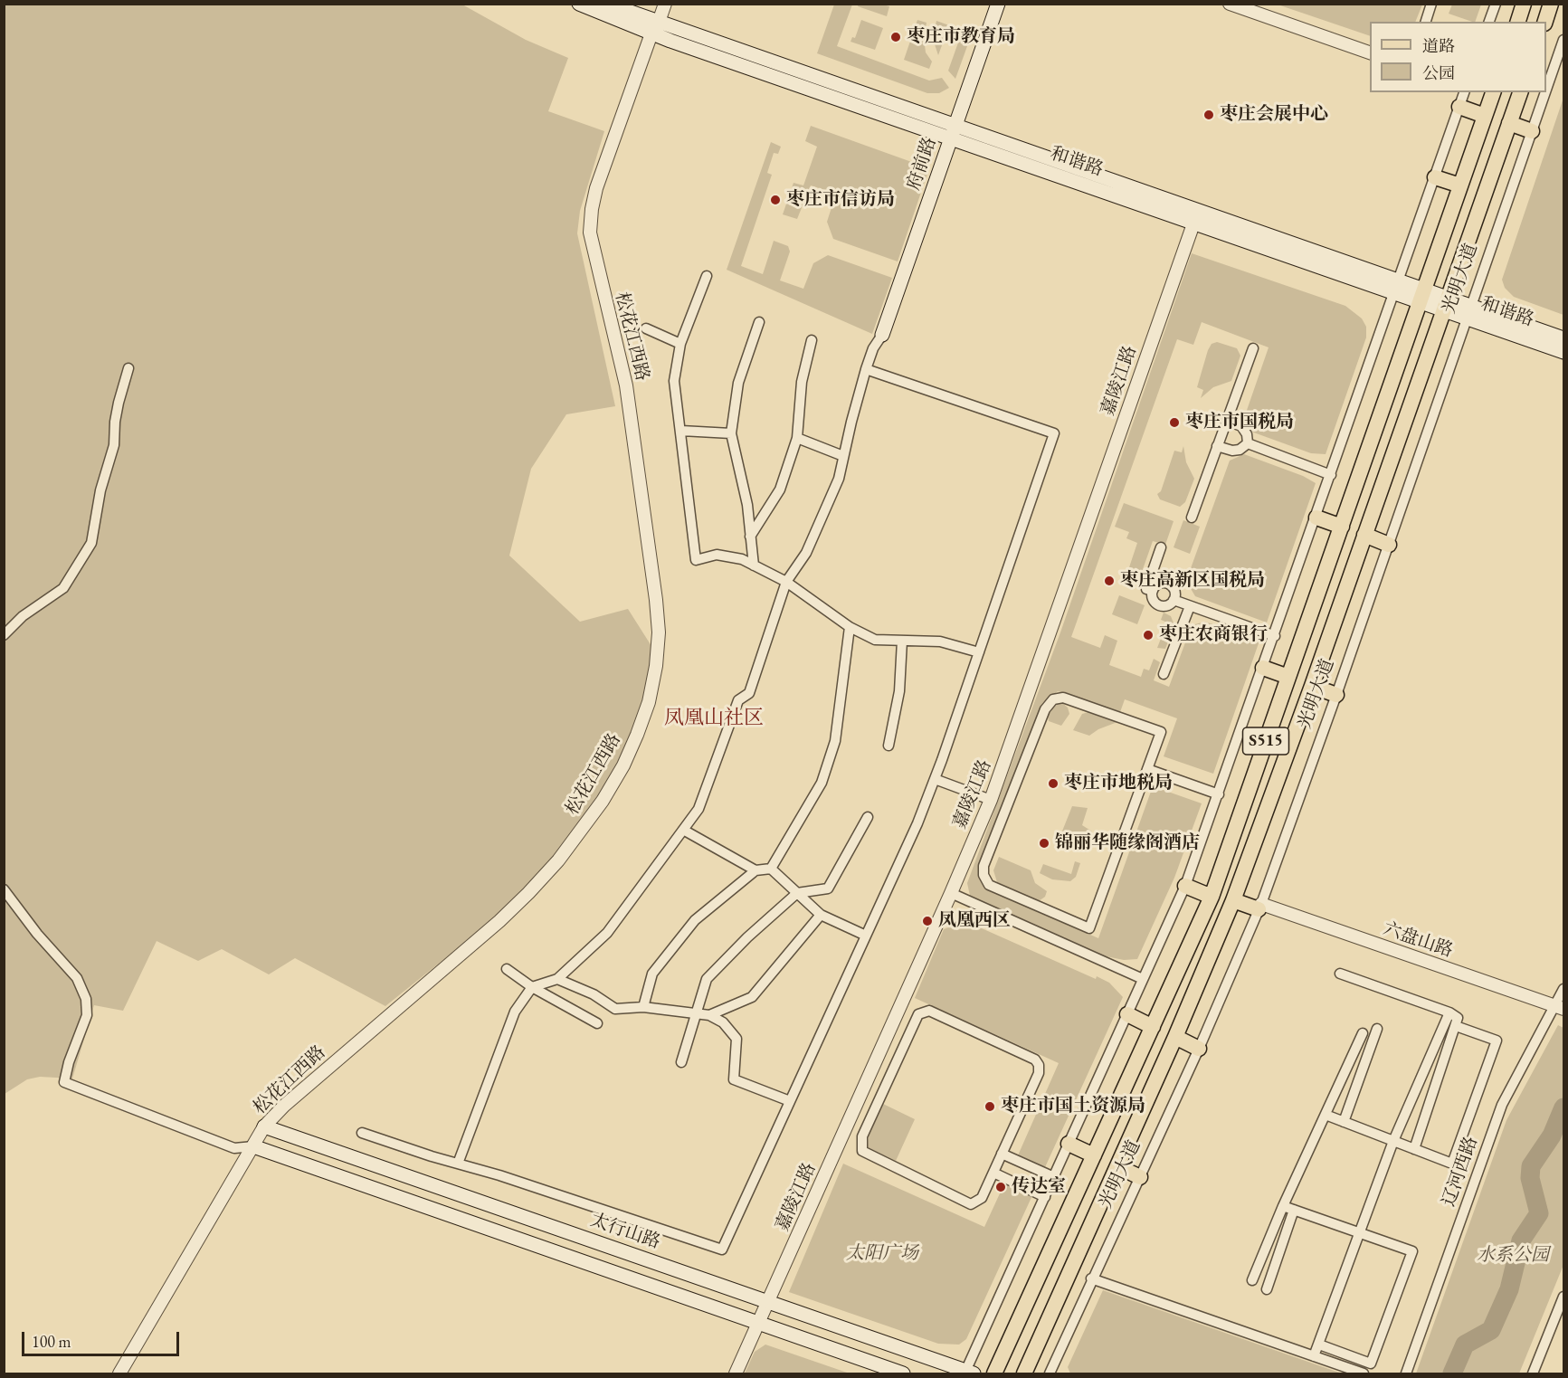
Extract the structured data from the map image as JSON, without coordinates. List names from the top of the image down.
{
  "streets": {
    "main road": [
      "和谐路",
      "府前路",
      "光明大道",
      "S515",
      "太行山路"
    ],
    "street": [
      "松花江西路",
      "嘉陵江路",
      "六盘山路",
      "辽河西路"
    ]
  },
  "crossings": [
    ["和谐路", "府前路"],
    ["和谐路", "光明大道"],
    ["和谐路", "松花江西路"],
    ["和谐路", "嘉陵江路"],
    ["和谐路", "S515"],
    ["光明大道", "六盘山路"],
    ["松花江西路", "太行山路"],
    ["嘉陵江路", "太行山路"],
    ["S515", "太行山路"],
    ["六盘山路", "辽河西路"]
  ],
  "districts": ["凤凰山社区"],
  "parks": ["太阳广场", "水系公园"],
  "places": [
    "枣庄市教育局",
    "枣庄会展中心",
    "枣庄市信访局",
    "枣庄市国税局",
    "枣庄高新区国税局",
    "枣庄农商银行",
    "枣庄市地税局",
    "锦丽华随缘阁酒店",
    "凤凰西区",
    "枣庄市国土资源局",
    "传达室"
  ],
  "legend": ["道路", "公园"],
  "scale_bar": "100 m"
}
